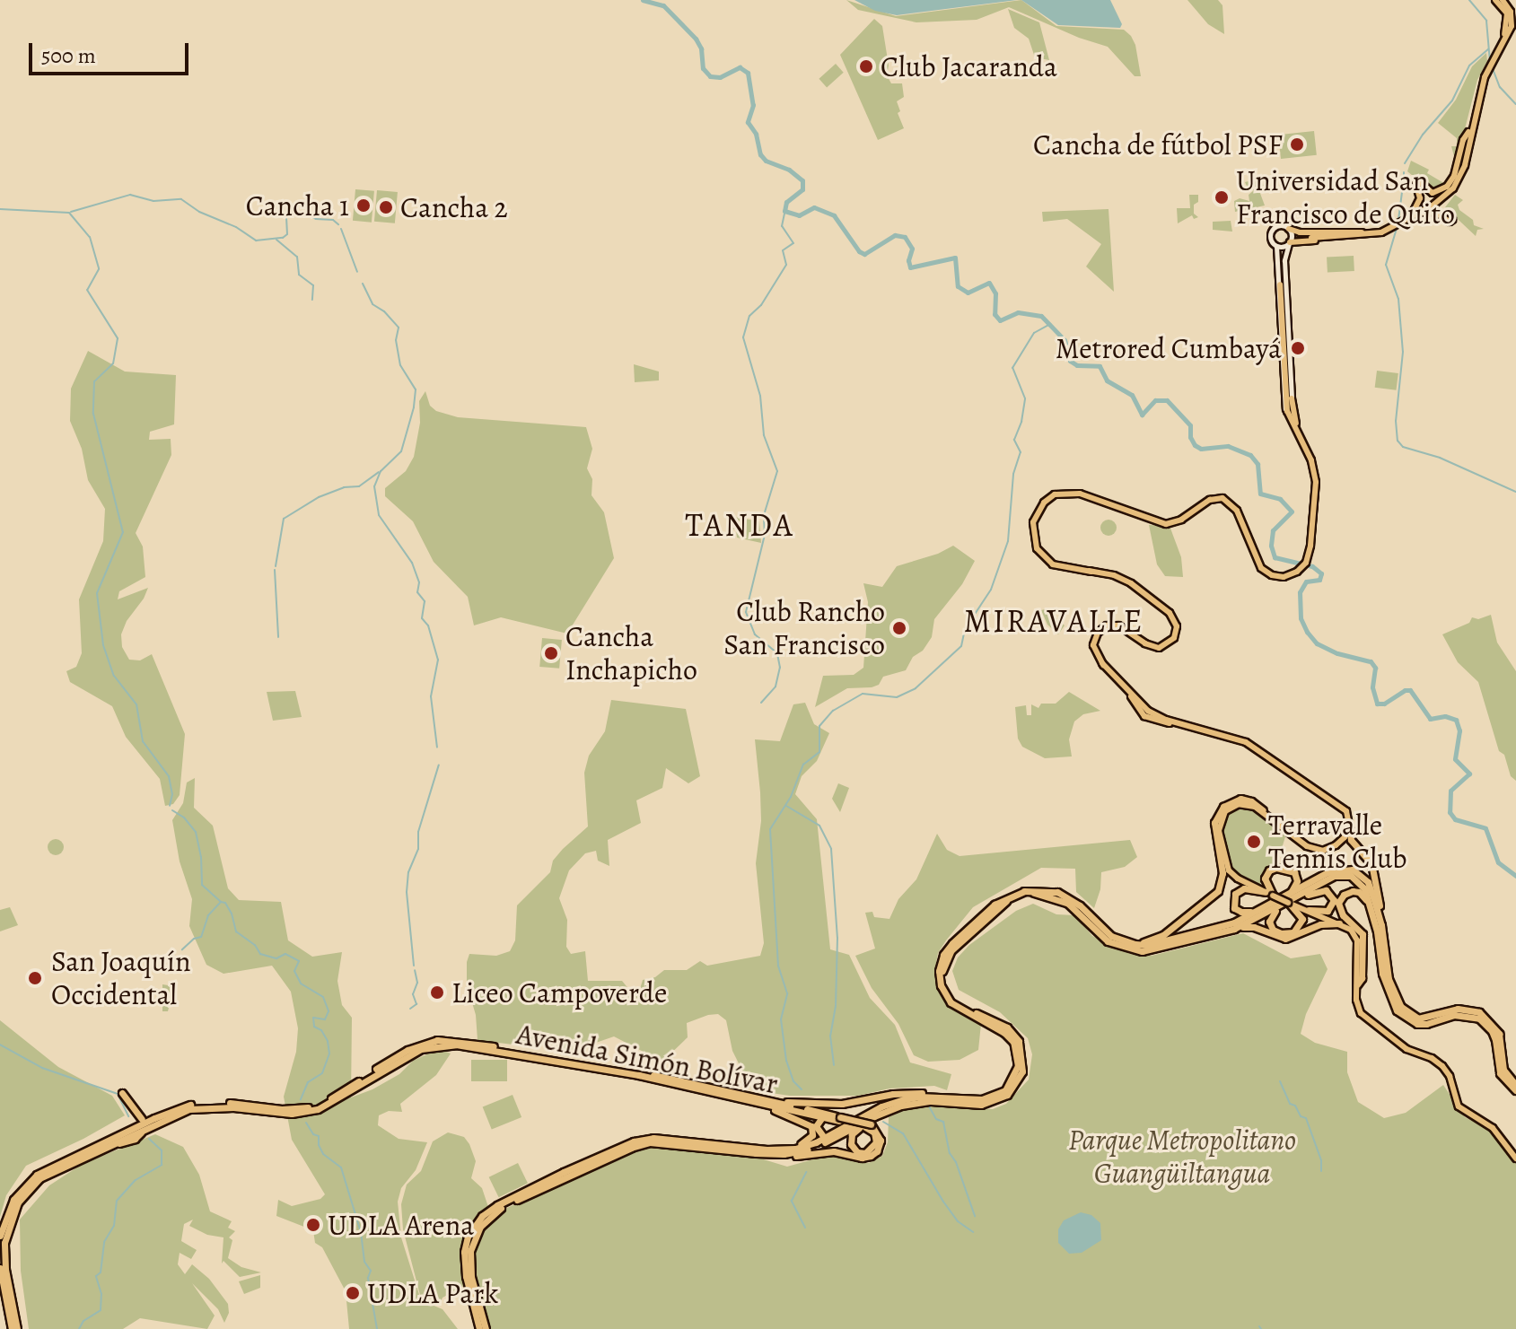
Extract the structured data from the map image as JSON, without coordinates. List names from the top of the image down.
{
  "streets": {
    "highway": ["Avenida Simón Bolívar"]
  },
  "districts": ["TANDA", "MIRAVALLE"],
  "parks": ["Parque Metropolitano Guangüiltangua"],
  "places": [
    "Club Jacaranda",
    "Cancha de fútbol PSF",
    "Universidad San Francisco de Quito",
    "Cancha 1",
    "Cancha 2",
    "Metrored Cumbayá",
    "Club Rancho San Francisco",
    "Cancha Inchapicho",
    "Terravalle Tennis Club",
    "San Joaquín Occidental",
    "Liceo Campoverde",
    "UDLA Arena",
    "UDLA Park"
  ],
  "scale_bar": "500 m"
}
